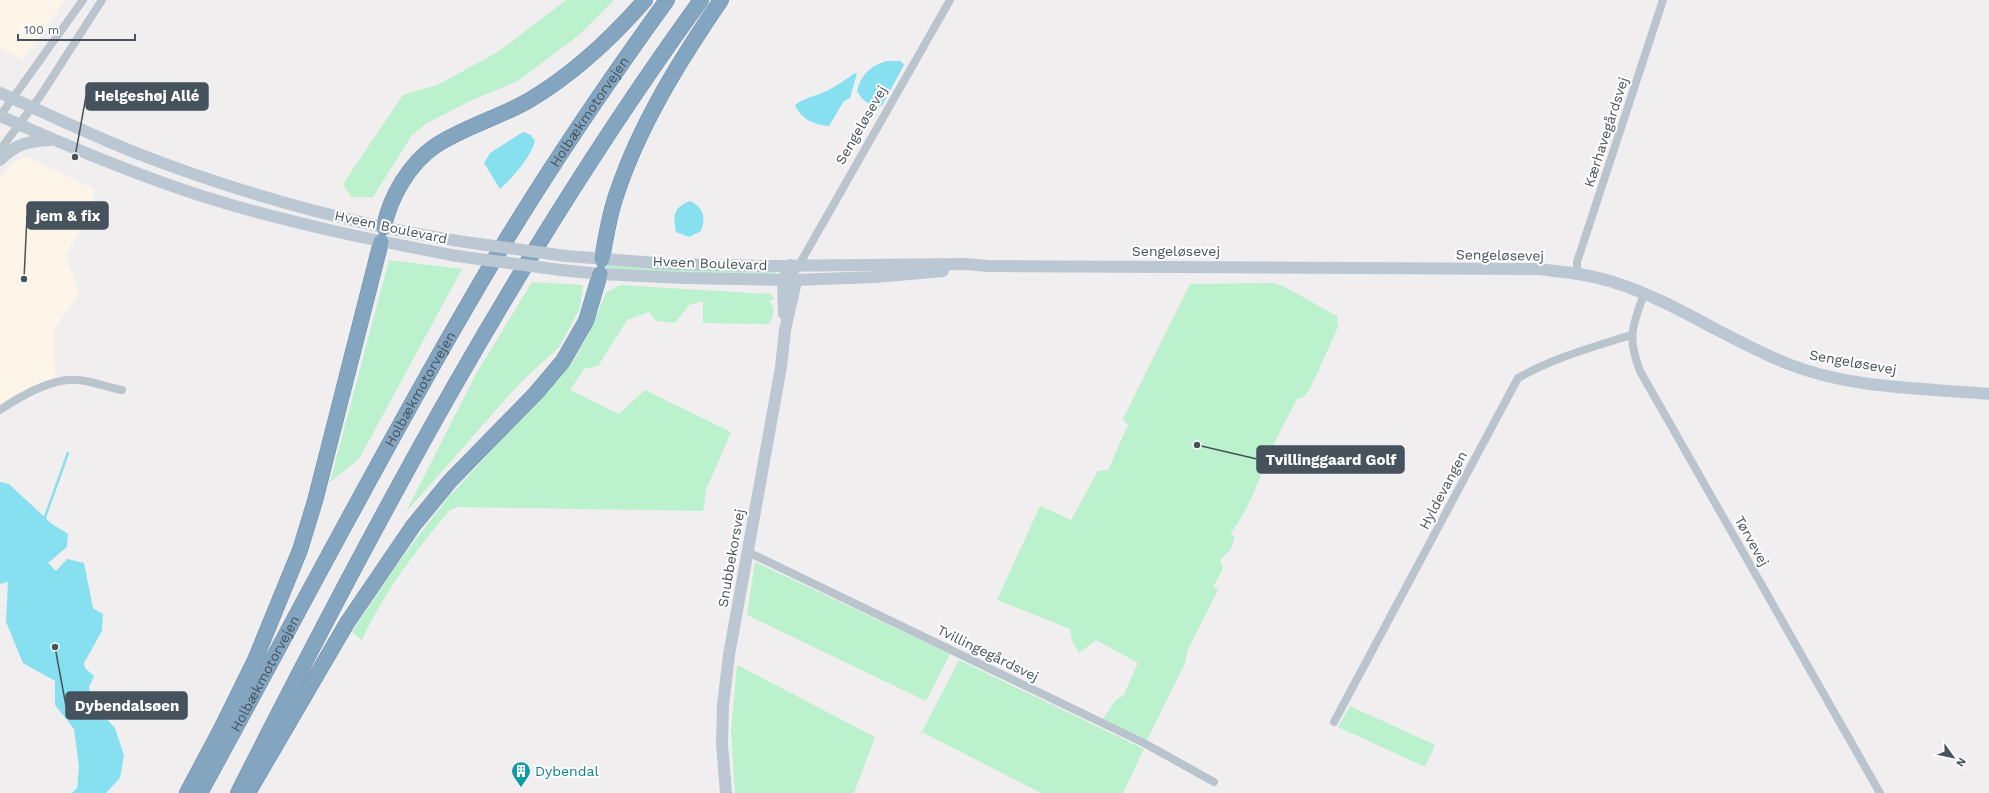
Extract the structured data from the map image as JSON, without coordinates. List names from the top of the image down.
{
  "streets": {
    "highway": ["Holbækmotorvejen"],
    "street": [
      "Sengeløsevej",
      "Kærhavegårdsvej",
      "Hveen Boulevard",
      "Hyldevangen",
      "Tørvevej",
      "Snubbekorsvej",
      "Tvillingegårdsvej"
    ]
  },
  "crossings": [
    ["Sengeløsevej", "Kærhavegårdsvej"],
    ["Sengeløsevej", "Hveen Boulevard"],
    ["Sengeløsevej", "Tørvevej"],
    ["Sengeløsevej", "Snubbekorsvej"],
    ["Hveen Boulevard", "Snubbekorsvej"],
    ["Hyldevangen", "Tørvevej"],
    ["Snubbekorsvej", "Tvillingegårdsvej"]
  ],
  "places": {
    "other": [
      "Helgeshøj Allé",
      "jem & fix",
      "Tvillinggaard Golf",
      "Dybendalsøen"
    ],
    "building": ["Dybendal"]
  },
  "scale_bar": "100 m",
  "north": "bottom right"
}
